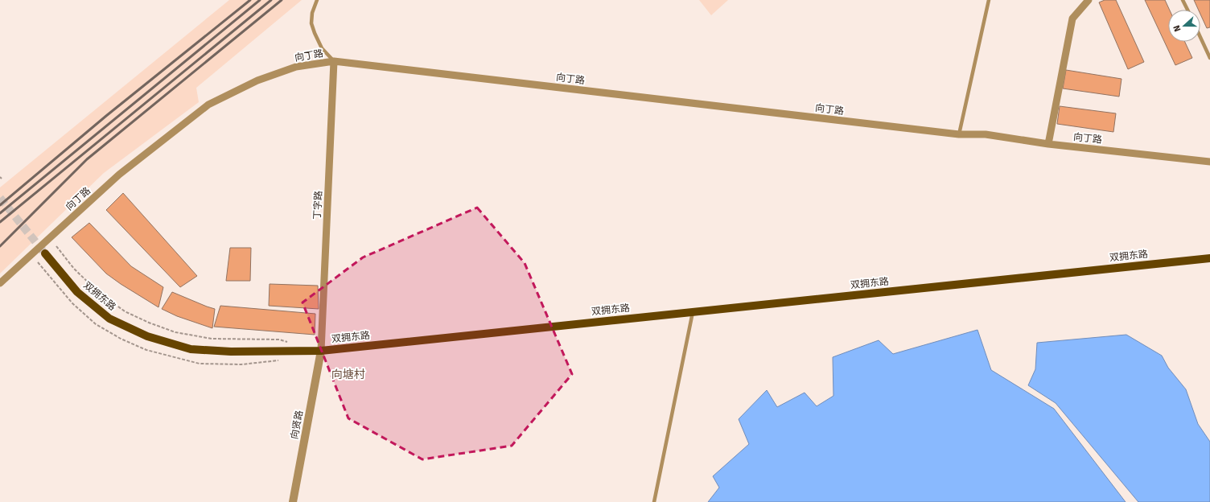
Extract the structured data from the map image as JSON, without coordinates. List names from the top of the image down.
{
  "streets": {
    "main road": ["双拥东路"],
    "street": ["向丁路", "丁字路", "向贤路"]
  },
  "crossings": [
    ["向丁路", "丁字路"],
    ["丁字路", "双拥东路"],
    ["丁字路", "向贤路"],
    ["双拥东路", "向贤路"]
  ],
  "districts": ["向塘村"],
  "north": "left"
}
